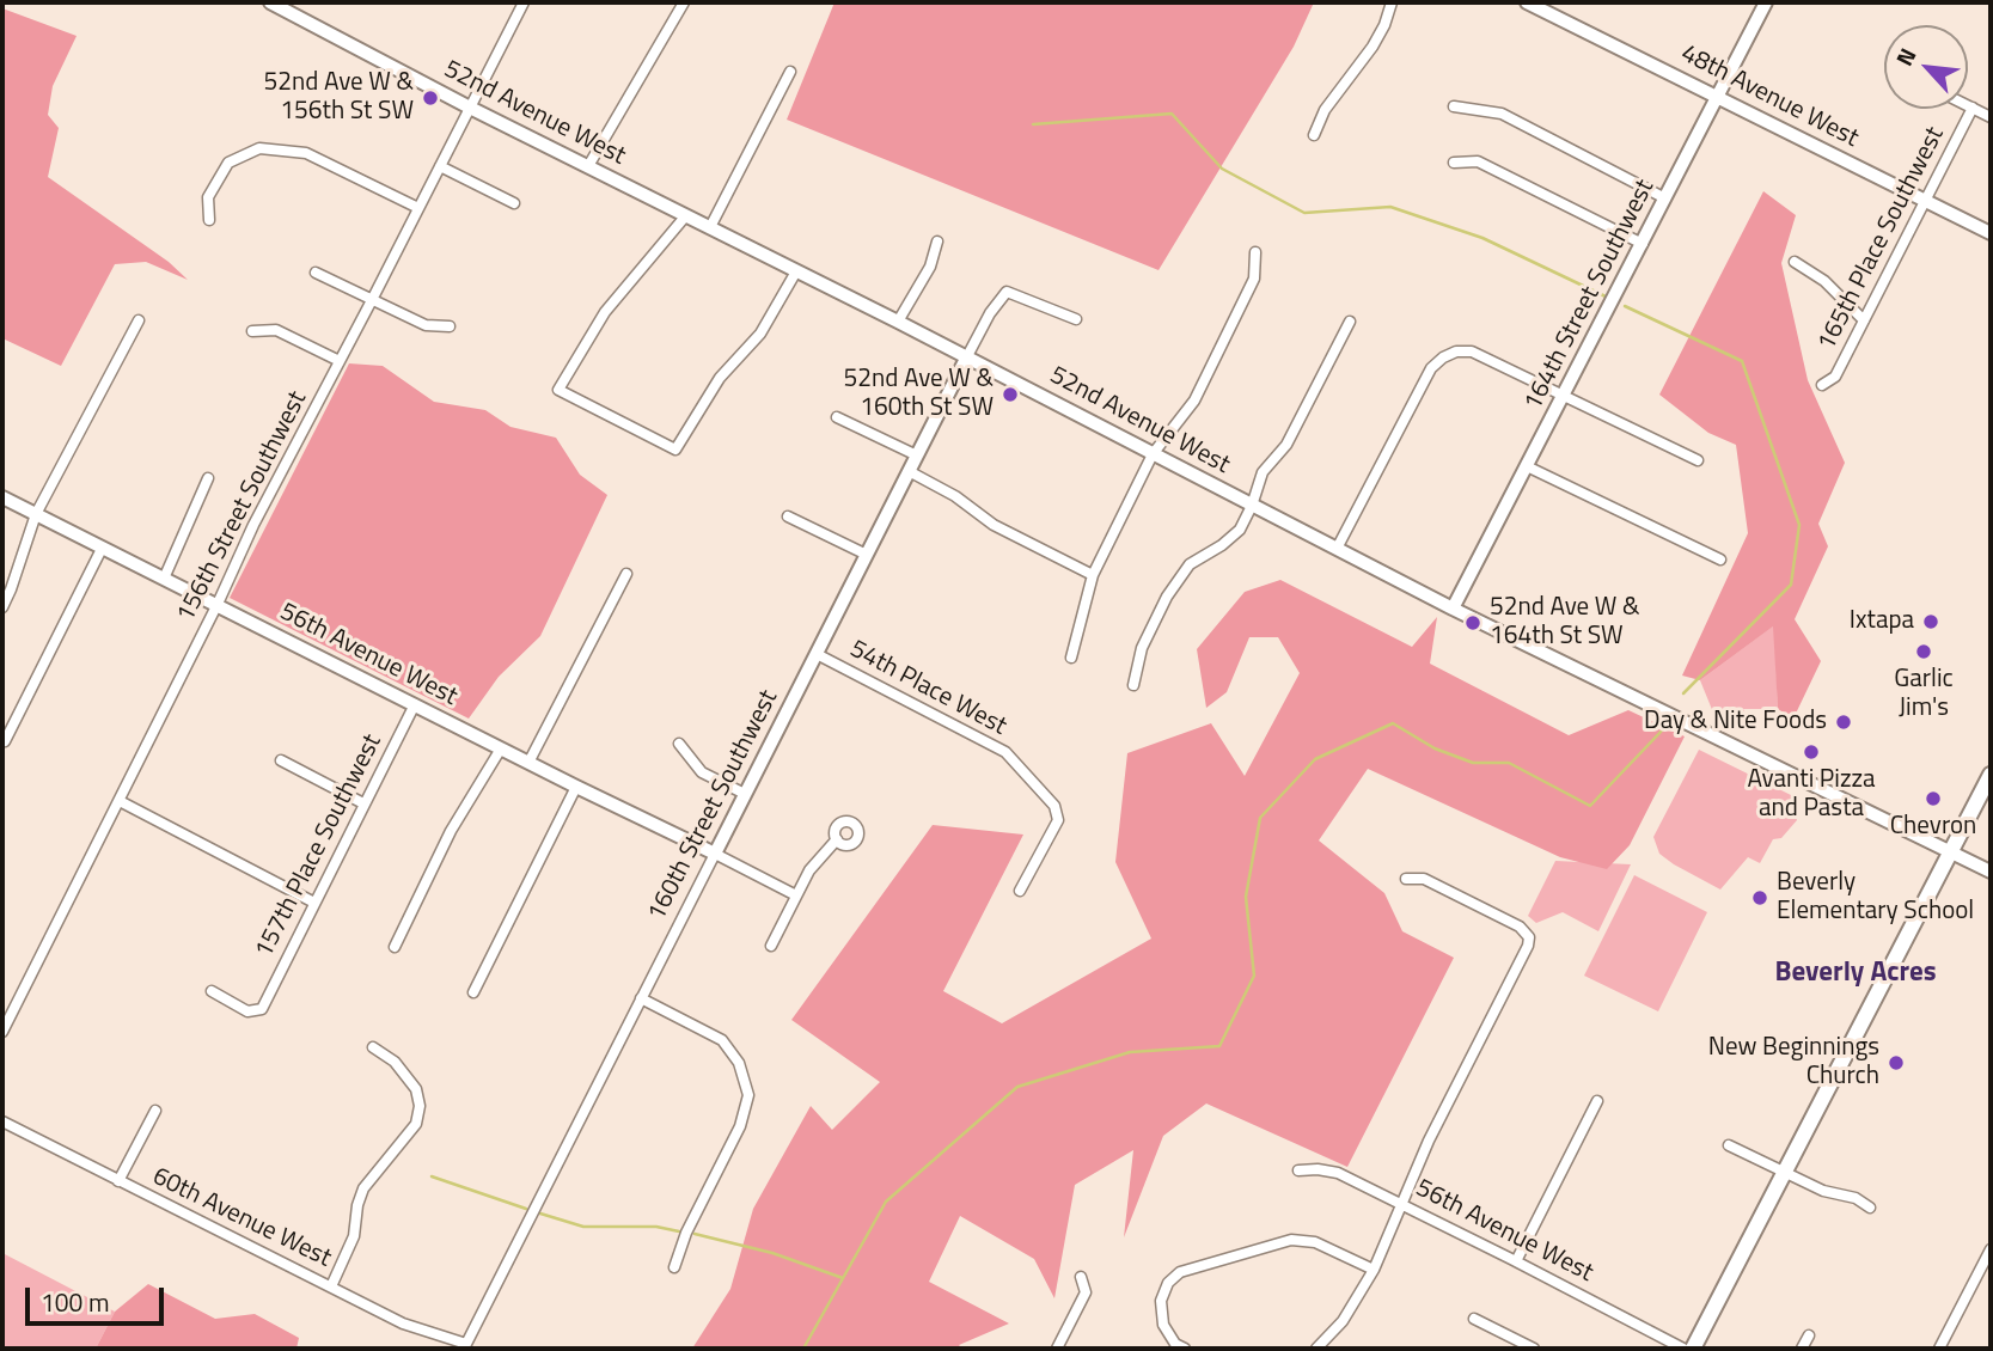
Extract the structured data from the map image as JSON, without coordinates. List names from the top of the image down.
{
  "streets": {
    "street": [
      "48th Avenue West",
      "52nd Avenue West",
      "165th Place Southwest",
      "164th Street Southwest",
      "156th Street Southwest",
      "56th Avenue West",
      "54th Place West",
      "160th Street Southwest",
      "157th Place Southwest",
      "60th Avenue West"
    ]
  },
  "crossings": [
    ["48th Avenue West", "165th Place Southwest"],
    ["48th Avenue West", "164th Street Southwest"],
    ["52nd Avenue West", "164th Street Southwest"],
    ["52nd Avenue West", "156th Street Southwest"],
    ["52nd Avenue West", "160th Street Southwest"],
    ["156th Street Southwest", "56th Avenue West"],
    ["56th Avenue West", "160th Street Southwest"],
    ["56th Avenue West", "157th Place Southwest"],
    ["54th Place West", "160th Street Southwest"],
    ["160th Street Southwest", "60th Avenue West"]
  ],
  "districts": ["Beverly Acres"],
  "places": [
    "52nd Ave W & 156th St SW",
    "52nd Ave W & 160th St SW",
    "Ixtapa",
    "52nd Ave W & 164th St SW",
    "Garlic Jim's",
    "Day & Nite Foods",
    "Avanti Pizza and Pasta",
    "Chevron",
    "Beverly Elementary School",
    "New Beginnings Church"
  ],
  "scale_bar": "100 m",
  "north": "top left"
}
